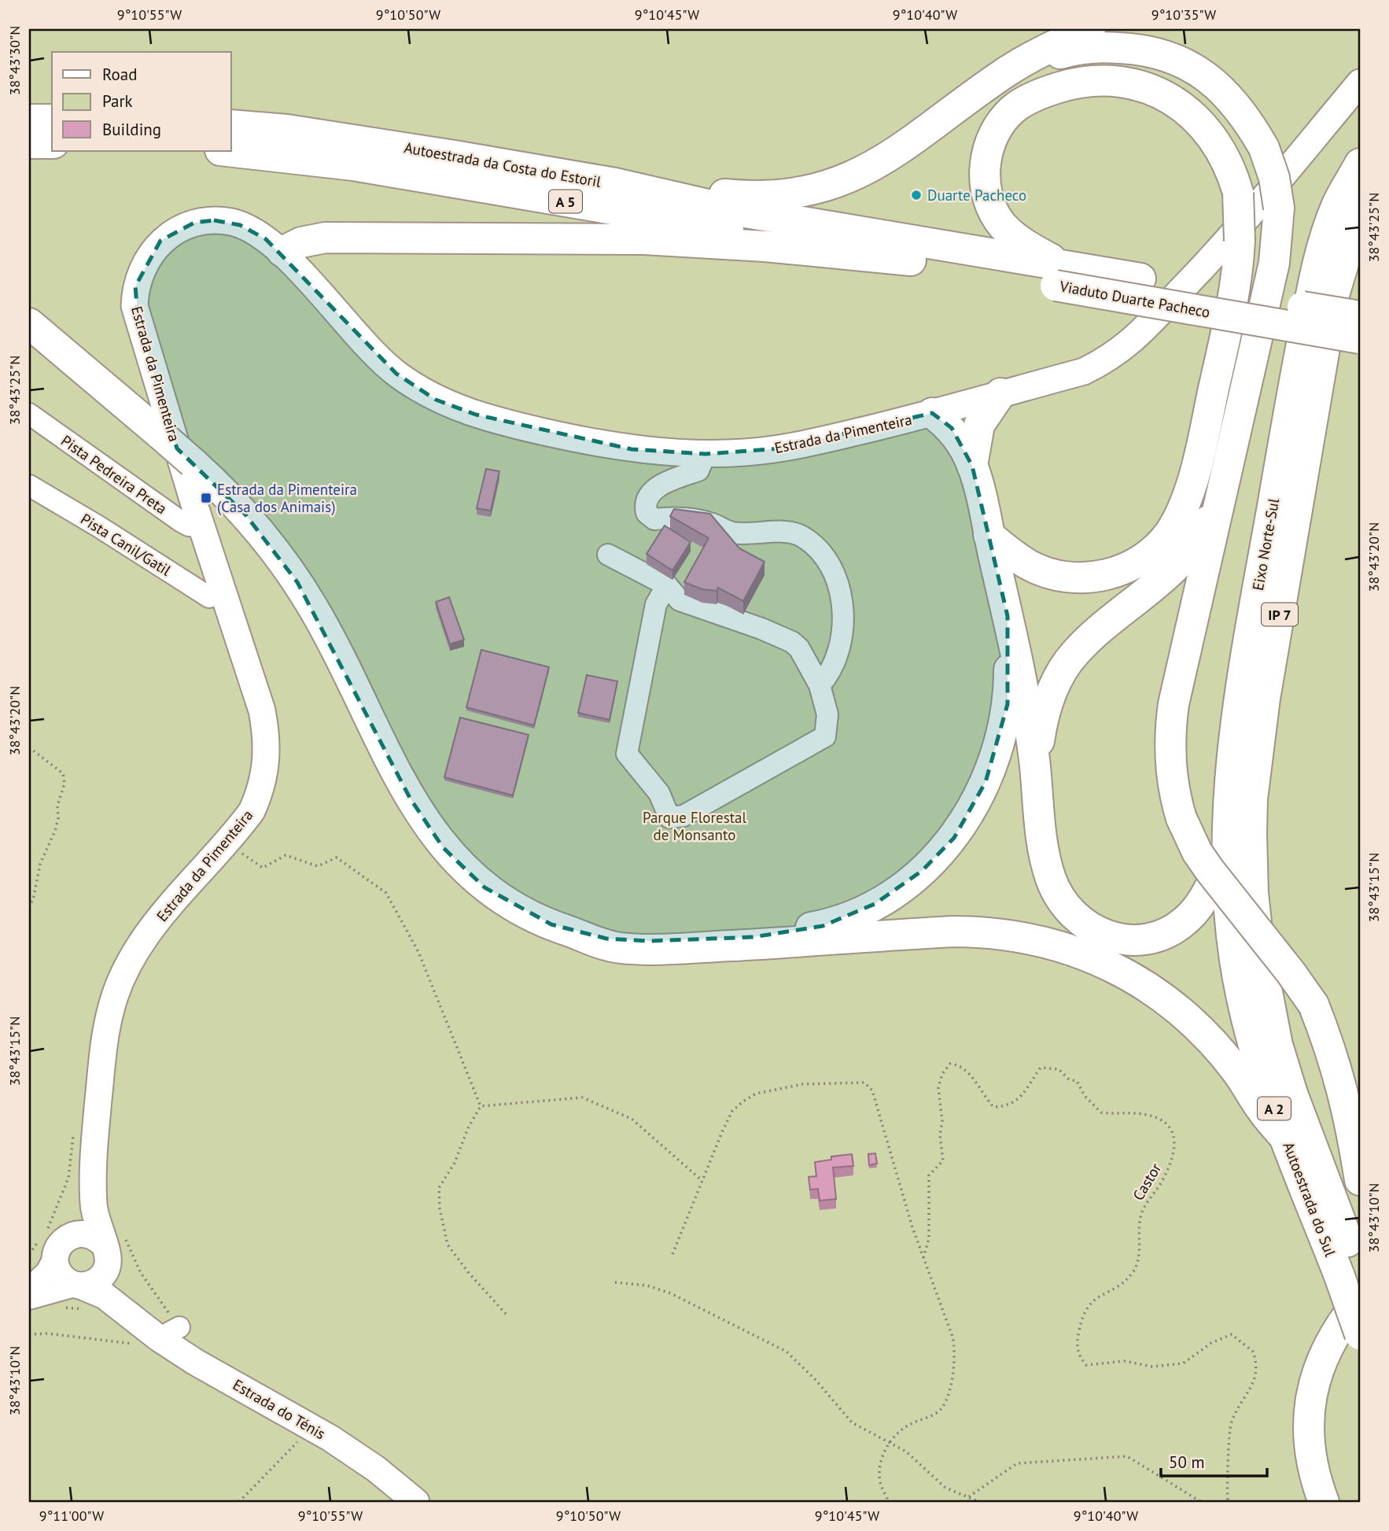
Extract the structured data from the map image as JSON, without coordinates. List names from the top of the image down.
{
  "streets": {
    "highway": [
      "Autoestrada da Costa do Estoril",
      "A 5",
      "Viaduto Duarte Pacheco",
      "Eixo Norte-Sul",
      "IP 7",
      "A 2",
      "Autoestrada do Sul"
    ],
    "main road": ["Estrada da Pimenteira", "Estrada do Ténis"],
    "street": ["Pista Pedreira Preta", "Pista Canil/Gatil"],
    "path": ["Castor"]
  },
  "crossings": [
    ["Autoestrada da Costa do Estoril", "Viaduto Duarte Pacheco"],
    ["Estrada da Pimenteira", "Pista Pedreira Preta"],
    ["Estrada da Pimenteira", "Pista Canil/Gatil"],
    ["Estrada da Pimenteira", "Estrada do Ténis"],
    ["Eixo Norte-Sul", "Autoestrada do Sul"]
  ],
  "parks": ["Parque Florestal de Monsanto"],
  "places": {
    "other": ["Duarte Pacheco"],
    "transit": ["Estrada da Pimenteira (Casa dos Animais)"]
  },
  "legend": ["Road", "Park", "Building"],
  "scale_bar": "50 m",
  "coordinates": [
    "9°10'55\"W",
    "9°10'50\"W",
    "9°10'45\"W",
    "9°10'40\"W",
    "9°10'35\"W",
    "38°43'30\"N",
    "38°43'25\"N",
    "38°43'20\"N",
    "38°43'15\"N",
    "38°43'10\"N",
    "9°11'00\"W"
  ]
}
